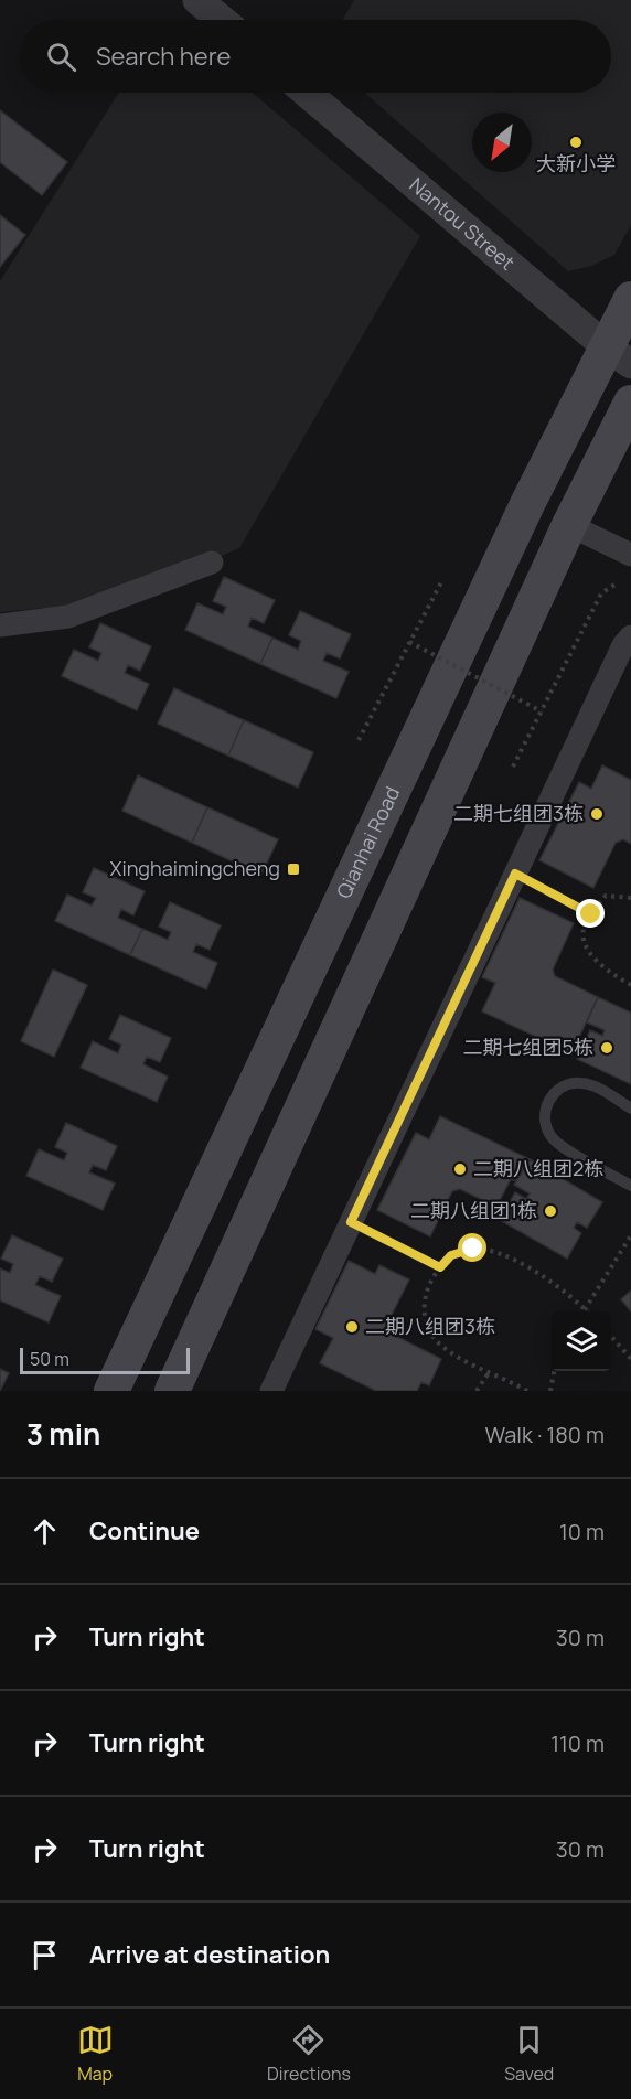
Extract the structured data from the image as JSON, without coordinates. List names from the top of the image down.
{
  "streets": {
    "main road": ["Qianhai Road"],
    "street": ["Nantou Street"]
  },
  "crossings": [
    ["Nantou Street", "Qianhai Road"]
  ],
  "places": {
    "other": [
      "大新小学",
      "二期七组团3栋",
      "二期七组团5栋",
      "二期八组团2栋",
      "二期八组团1栋",
      "二期八组团3栋"
    ],
    "transit": ["Xinghaimingcheng"]
  },
  "scale_bar": "50 m",
  "north": "bottom left",
  "page": {
    "search": "Search here",
    "scale": "50 m",
    "heading": ["3 min", "Walk · 180 m"],
    "list": [
      ["Continue", "10 m"],
      ["Turn right", "30 m"],
      ["Turn right", "110 m"],
      ["Turn right", "30 m"],
      "Arrive at destination"
    ],
    "nav": ["Map", "Directions", "Saved"]
  }
}
